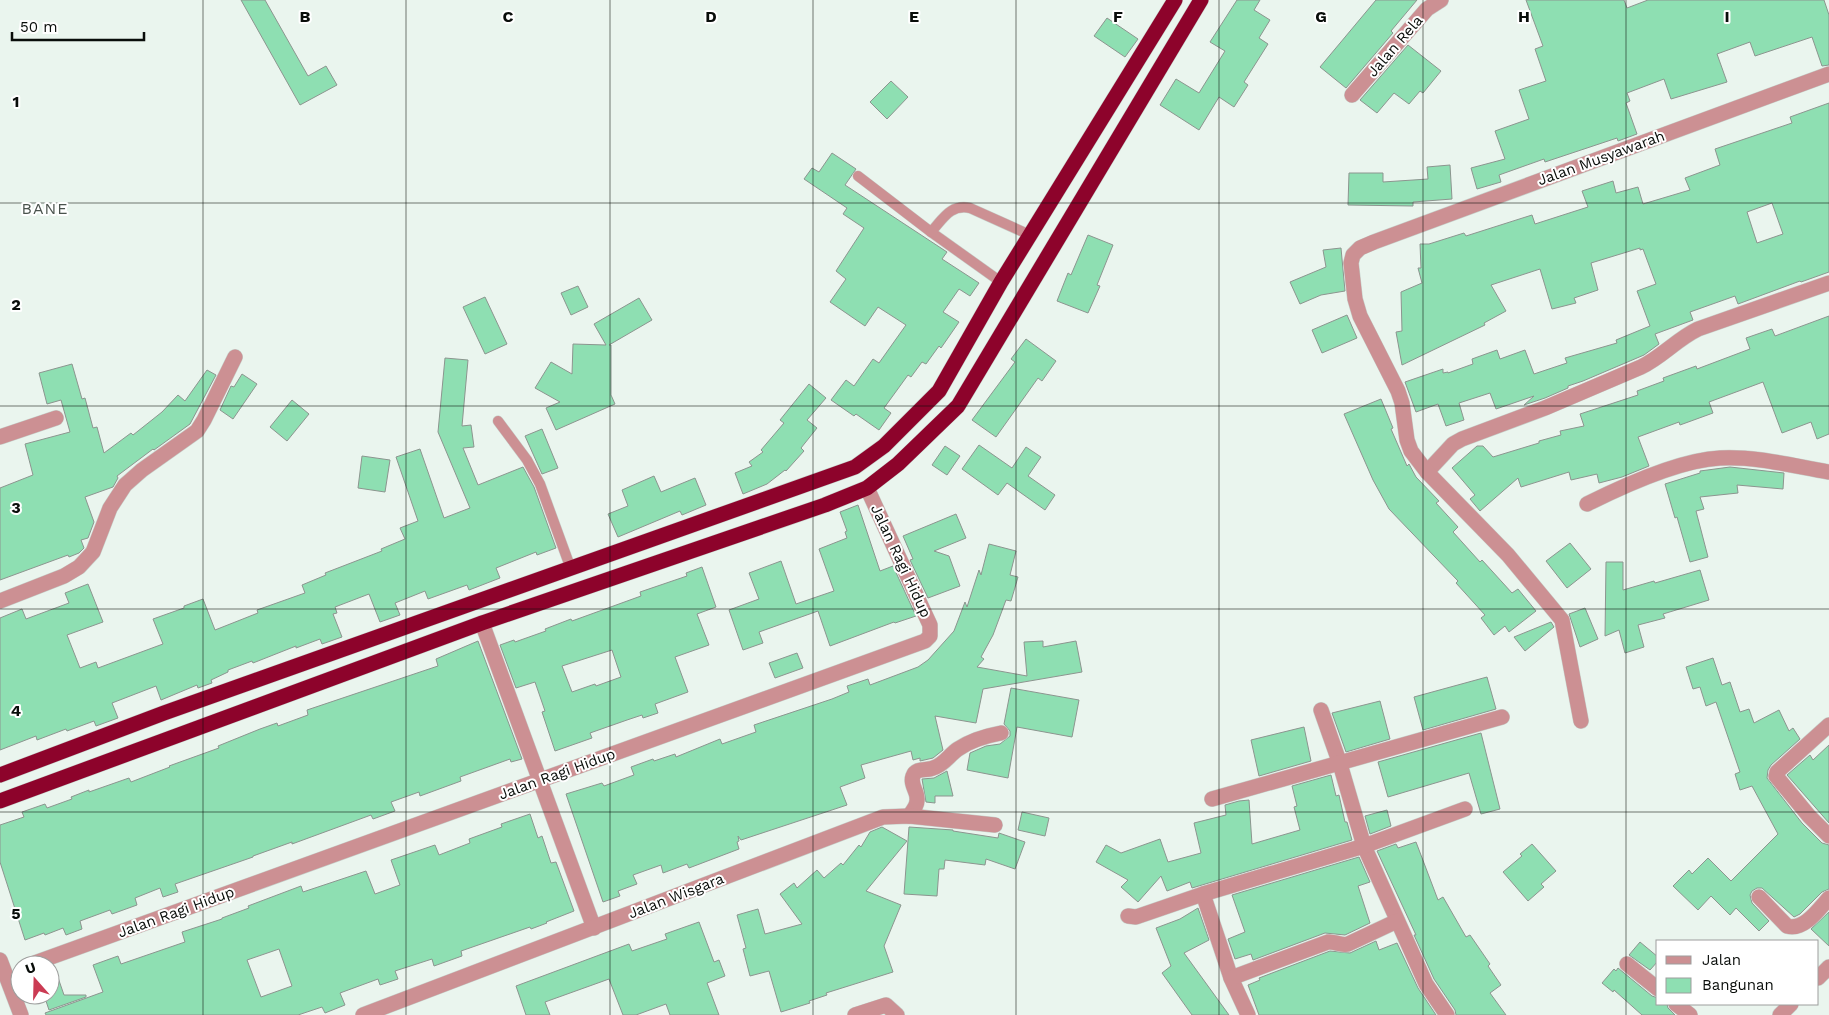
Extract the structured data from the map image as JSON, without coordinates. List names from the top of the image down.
{
  "streets": {
    "street": [
      "Jalan Rela",
      "Jalan Musyawarah",
      "Jalan Ragi Hidup",
      "Jalan Wisgara"
    ]
  },
  "districts": ["BANE"],
  "legend": ["Jalan", "Bangunan"],
  "scale_bar": "50 m",
  "north": "top",
  "grid": {
    "columns": [
      "B",
      "C",
      "D",
      "E",
      "F",
      "G",
      "H",
      "I"
    ],
    "rows": [
      "1",
      "2",
      "3",
      "4",
      "5"
    ]
  }
}
